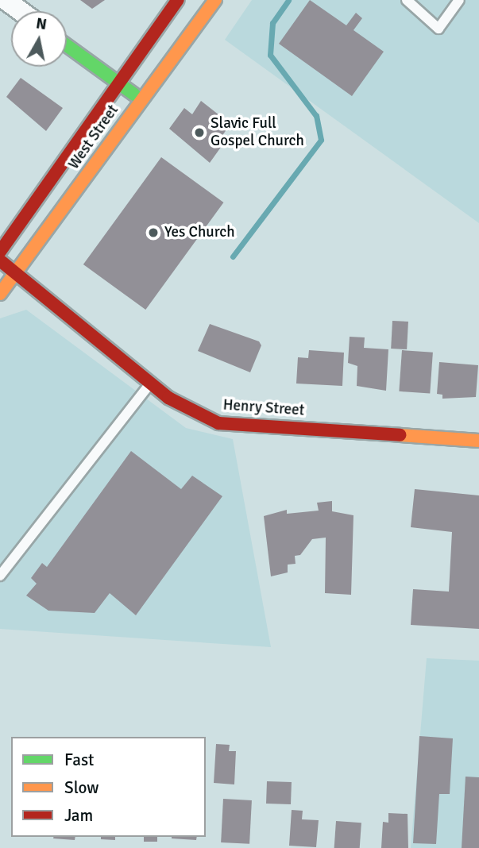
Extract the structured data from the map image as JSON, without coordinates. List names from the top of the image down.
{
  "streets": {
    "main road": ["West Street", "Henry Street"]
  },
  "crossings": [
    ["West Street", "Henry Street"]
  ],
  "places": ["Slavic Full Gospel Church", "Yes Church"],
  "legend": ["Fast", "Slow", "Jam"],
  "north": "top"
}
